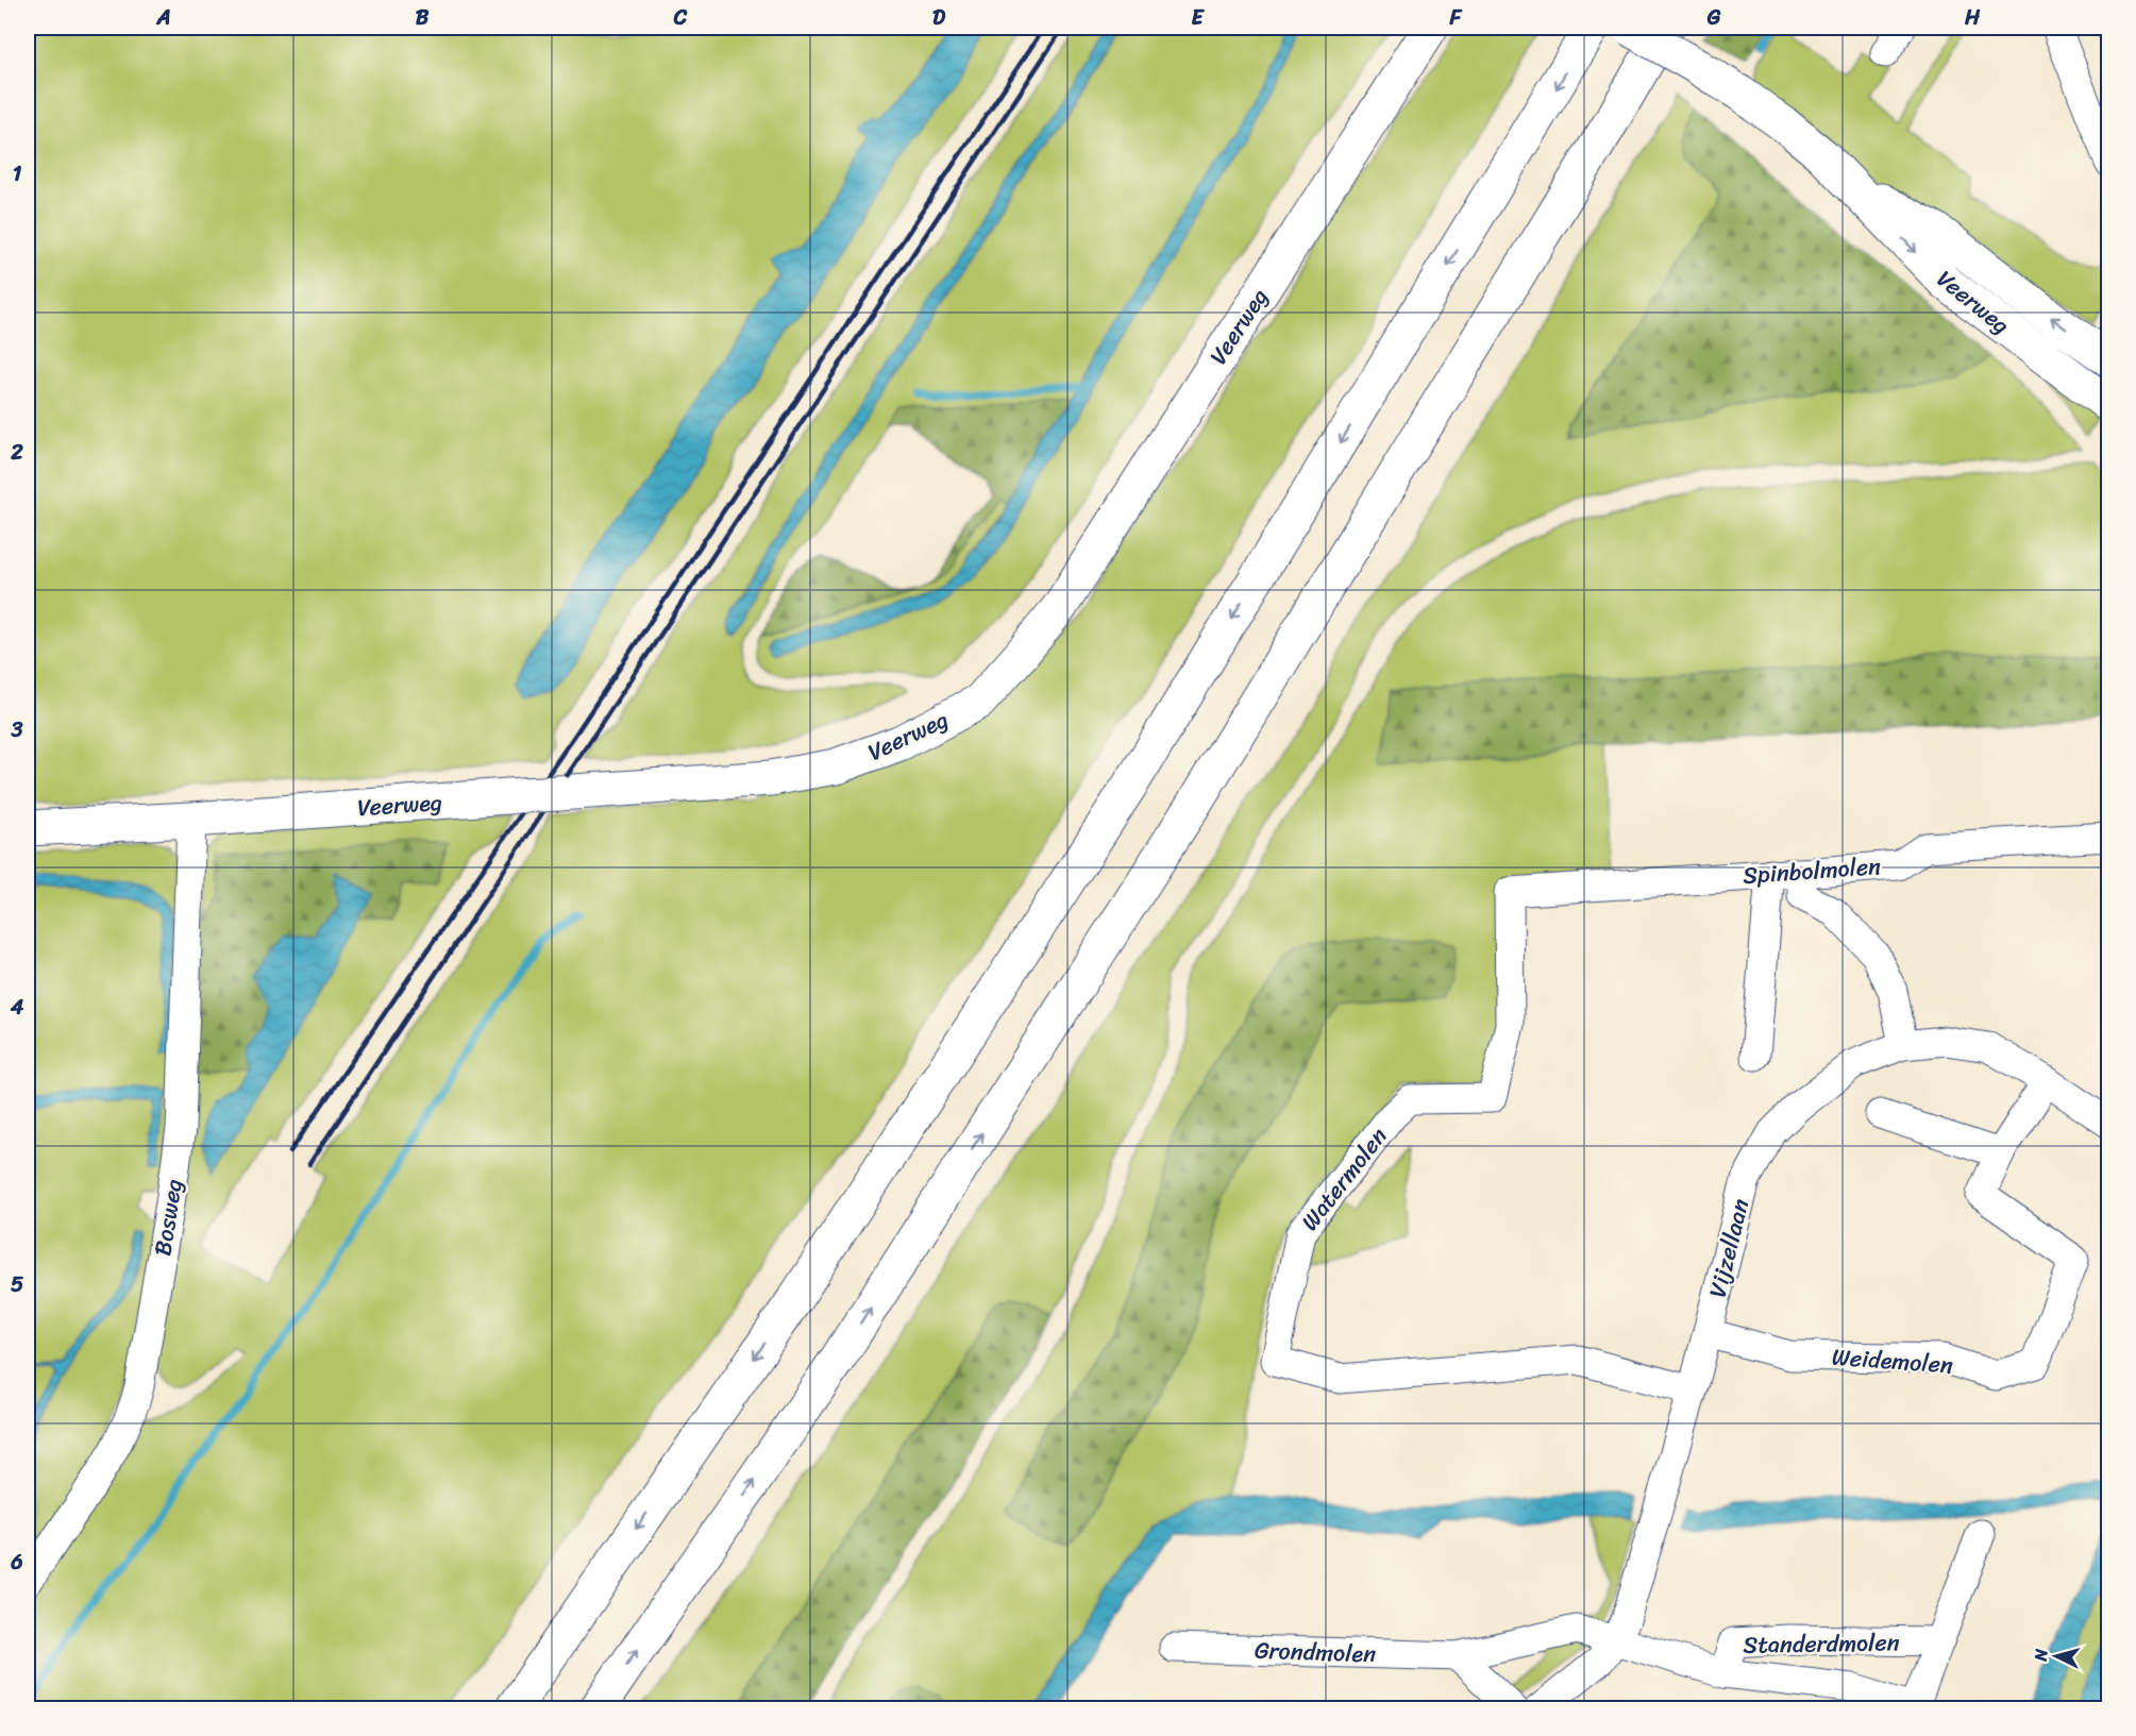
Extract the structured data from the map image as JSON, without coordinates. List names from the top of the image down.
{
  "streets": {
    "main road": ["Veerweg"],
    "street": [
      "Spinbolmolen",
      "Watermolen",
      "Bosweg",
      "Vijzellaan",
      "Weidemolen",
      "Standerdmolen",
      "Grondmolen"
    ]
  },
  "crossings": [
    ["Veerweg", "Bosweg"],
    ["Spinbolmolen", "Watermolen"],
    ["Watermolen", "Vijzellaan"],
    ["Vijzellaan", "Weidemolen"],
    ["Vijzellaan", "Standerdmolen"],
    ["Vijzellaan", "Grondmolen"],
    ["Standerdmolen", "Grondmolen"]
  ],
  "north": "left",
  "grid": {
    "columns": [
      "A",
      "B",
      "C",
      "D",
      "E",
      "F",
      "G",
      "H"
    ],
    "rows": [
      "1",
      "2",
      "3",
      "4",
      "5",
      "6"
    ]
  }
}
